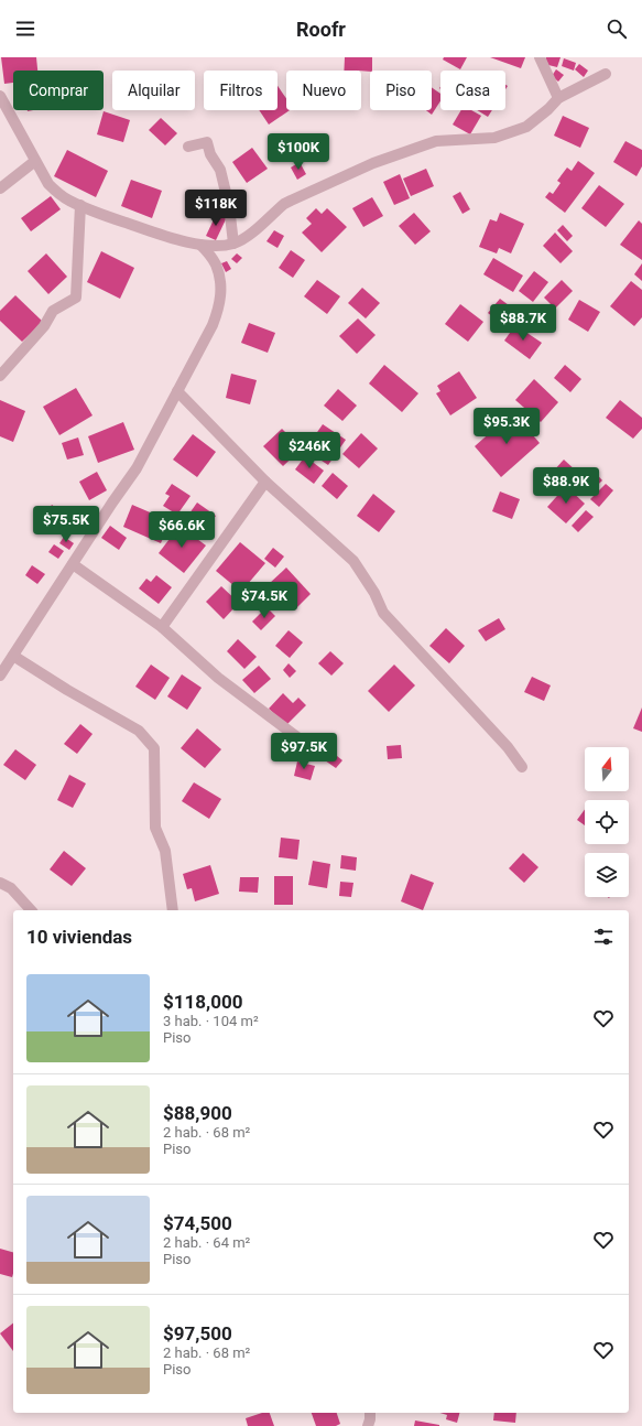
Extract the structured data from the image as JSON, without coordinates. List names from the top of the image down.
{
  "north": "top",
  "page": {
    "header": "Roofr",
    "chip": [
      "Comprar",
      "Alquilar",
      "Filtros",
      "Nuevo",
      "Piso",
      "Casa"
    ],
    "price": [
      "$100K",
      "$118K",
      "$88.7K",
      "$95.3K",
      "$246K",
      "$88.9K",
      "$75.5K",
      "$66.6K",
      "$74.5K",
      "$97.5K"
    ],
    "heading": "10 viviendas",
    "list": [
      {
        "name": "$118,000",
        "note": "3 hab. · 104 m² · Piso"
      },
      {
        "name": "$88,900",
        "note": "2 hab. · 68 m² · Piso"
      },
      {
        "name": "$74,500",
        "note": "2 hab. · 64 m² · Piso"
      },
      {
        "name": "$97,500",
        "note": "2 hab. · 68 m² · Piso"
      }
    ]
  }
}
